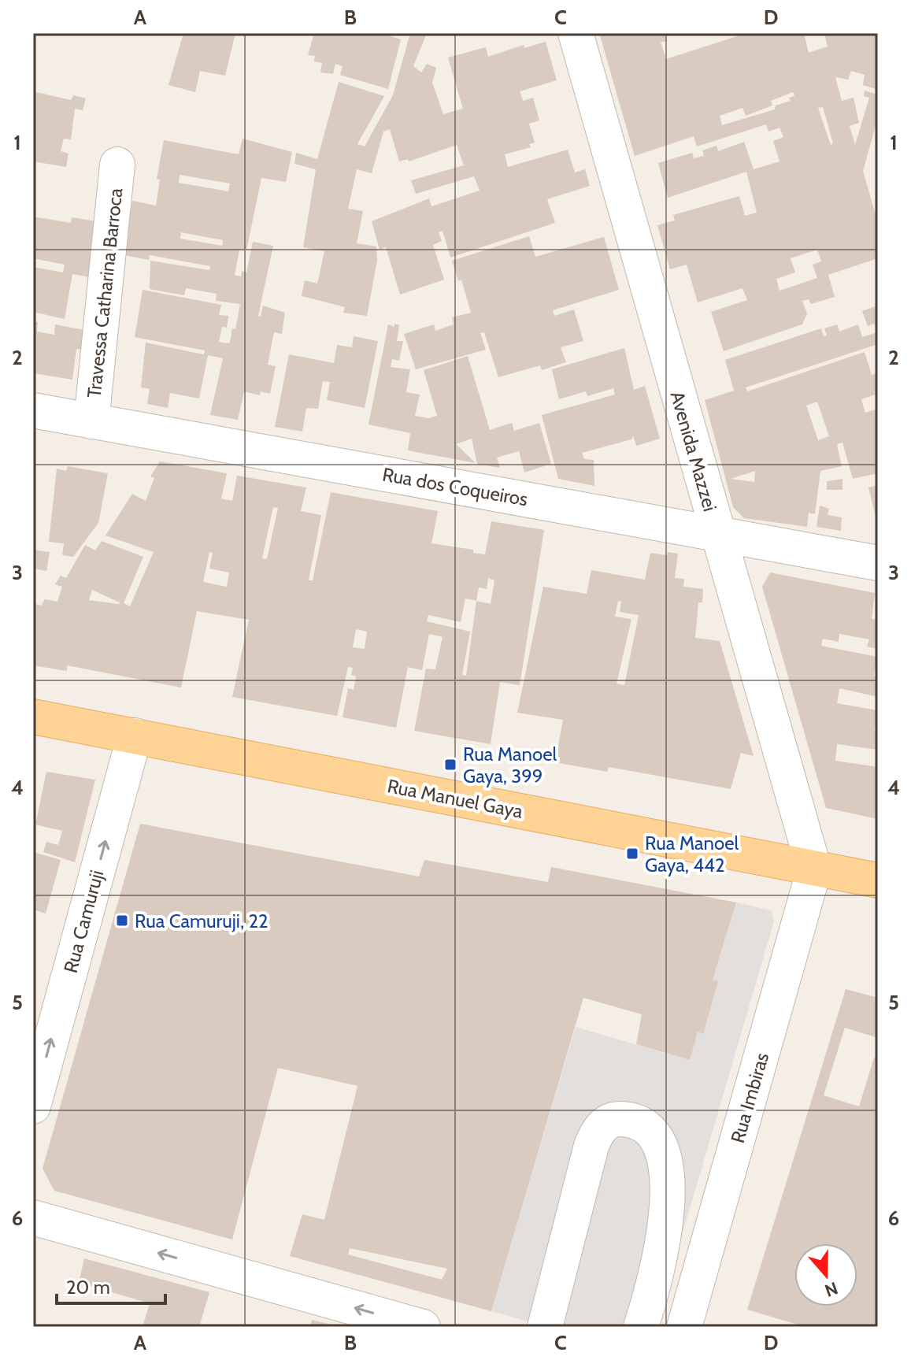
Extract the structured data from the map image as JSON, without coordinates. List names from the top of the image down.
{
  "streets": {
    "main road": ["Rua Manuel Gaya"],
    "street": [
      "Travessa Catharina Barroca",
      "Avenida Mazzei",
      "Rua dos Coqueiros",
      "Rua Camuruji",
      "Rua Imbiras"
    ]
  },
  "crossings": [
    ["Travessa Catharina Barroca", "Rua dos Coqueiros"],
    ["Avenida Mazzei", "Rua dos Coqueiros"],
    ["Avenida Mazzei", "Rua Manuel Gaya"],
    ["Avenida Mazzei", "Rua Imbiras"],
    ["Rua Manuel Gaya", "Rua Camuruji"],
    ["Rua Manuel Gaya", "Rua Imbiras"]
  ],
  "one_way": ["Rua Camuruji"],
  "places": {
    "transit": ["Rua Manoel Gaya, 399", "Rua Manoel Gaya, 442", "Rua Camuruji, 22"]
  },
  "scale_bar": "20 m",
  "north": "bottom",
  "grid": {
    "columns": [
      "A",
      "B",
      "C",
      "D"
    ],
    "rows": [
      "1",
      "2",
      "3",
      "4",
      "5",
      "6"
    ]
  }
}
